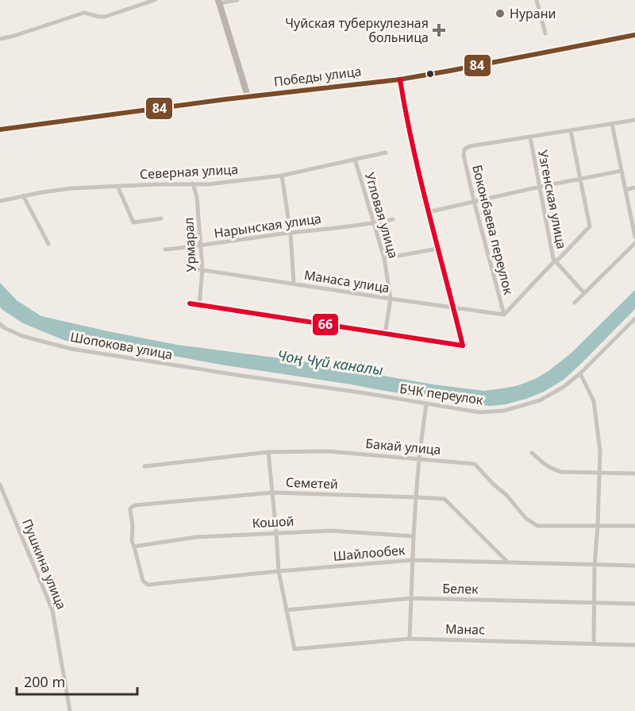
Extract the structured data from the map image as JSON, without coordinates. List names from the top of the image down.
{
  "streets": {
    "main road": ["Победы улица"],
    "street": [
      "Северная улица",
      "Узгенская улица",
      "Угловая улица",
      "Нарынская улица",
      "Боконбаева переулок",
      "Урмарал",
      "Манаса улица",
      "Шопокова улица",
      "БЧК переулок",
      "Бакай улица",
      "Семетей",
      "Кошой",
      "Шайлообек",
      "Пушкина улица",
      "Белек",
      "Манас"
    ]
  },
  "crossings": [
    ["Северная улица", "Угловая улица"],
    ["Северная улица", "Урмарал"],
    ["Узгенская улица", "Боконбаева переулок"],
    ["Угловая улица", "Нарынская улица"],
    ["Угловая улица", "Манаса улица"],
    ["Нарынская улица", "Урмарал"],
    ["Боконбаева переулок", "Манаса улица"],
    ["Урмарал", "Манаса улица"],
    ["Шопокова улица", "БЧК переулок"],
    ["Семетей", "Кошой"],
    ["Семетей", "Шайлообек"],
    ["Кошой", "Шайлообек"],
    ["Белек", "Манас"]
  ],
  "water": ["Чоң Чүй каналы"],
  "places": {
    "other": ["Нурани"],
    "health": ["Чуйская туберкулезная больница"]
  },
  "lines": ["transit line 84", "transit line 66"],
  "scale_bar": "200 m"
}
